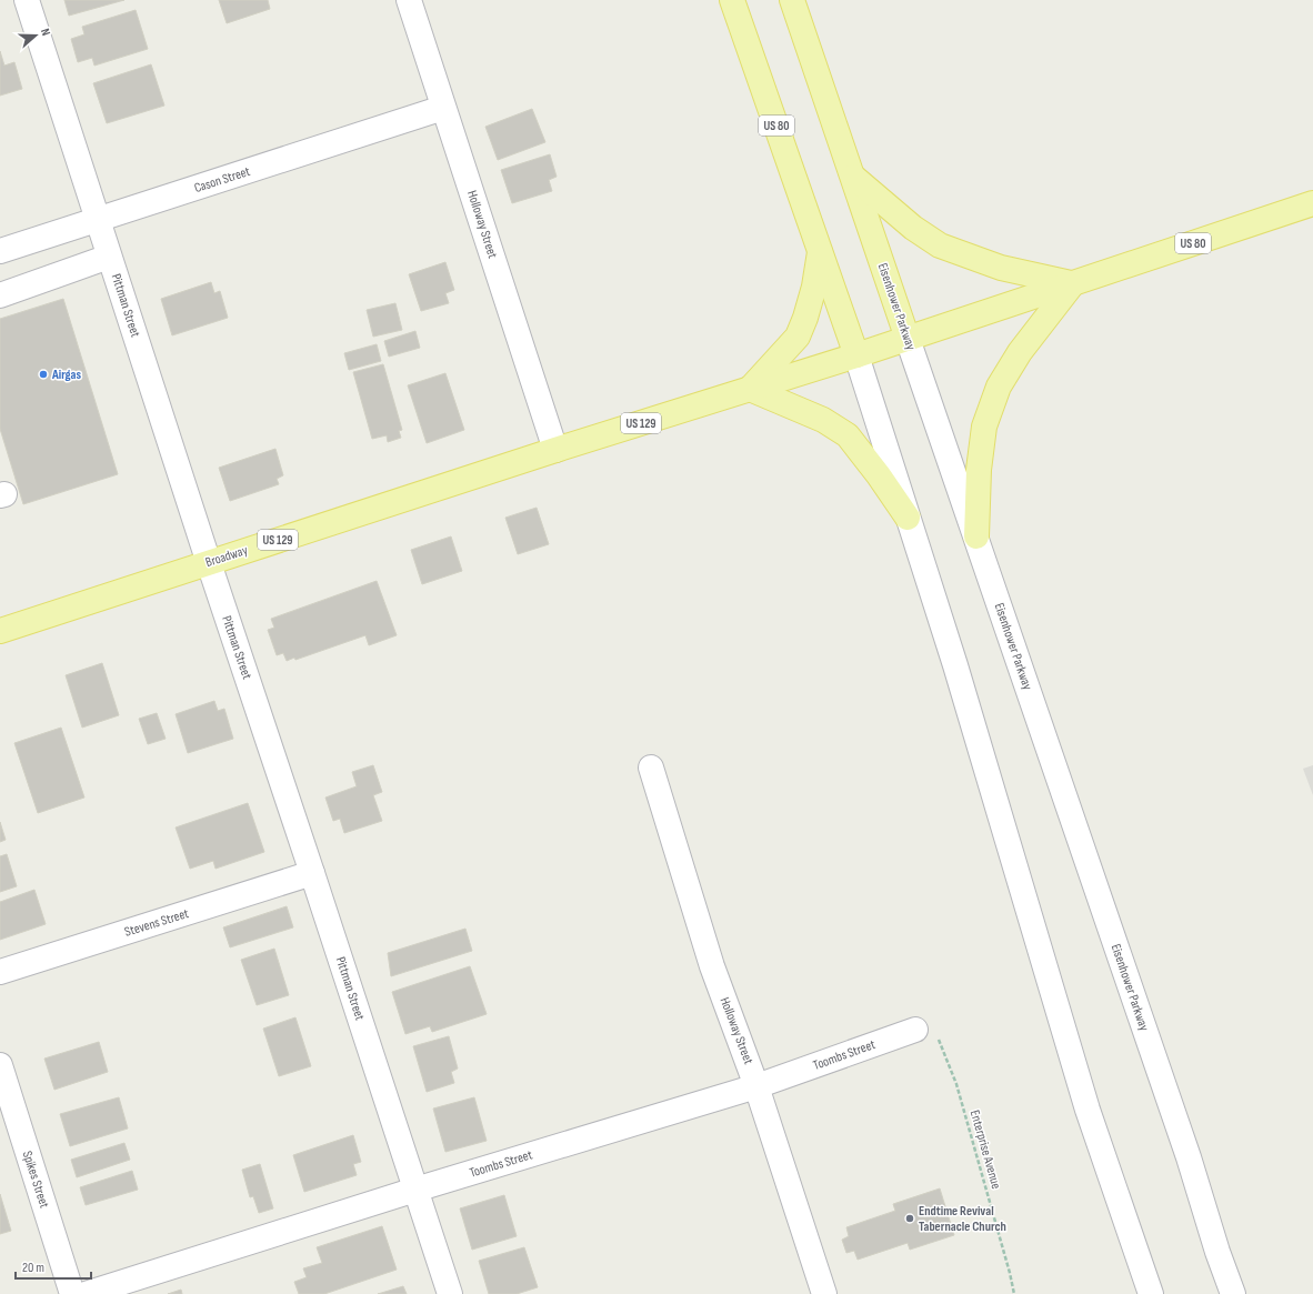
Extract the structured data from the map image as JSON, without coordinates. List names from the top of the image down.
{
  "streets": {
    "main road": [
      "US 80",
      "Eisenhower Parkway",
      "US 129",
      "Broadway"
    ],
    "street": [
      "Cason Street",
      "Holloway Street",
      "Pittman Street",
      "Stevens Street",
      "Toombs Street",
      "Spikes Street"
    ],
    "path": ["Enterprise Avenue"]
  },
  "crossings": [
    ["US 80", "Eisenhower Parkway"],
    ["US 80", "US 129"],
    ["Cason Street", "Holloway Street"],
    ["Cason Street", "Pittman Street"],
    ["Holloway Street", "US 129"],
    ["Holloway Street", "Broadway"],
    ["Holloway Street", "Toombs Street"],
    ["Pittman Street", "Broadway"],
    ["Pittman Street", "Stevens Street"],
    ["Pittman Street", "Toombs Street"],
    ["US 129", "Broadway"],
    ["Toombs Street", "Enterprise Avenue"]
  ],
  "places": ["Airgas", "Endtime Revival Tabernacle Church"],
  "scale_bar": "20 m",
  "north": "right"
}
